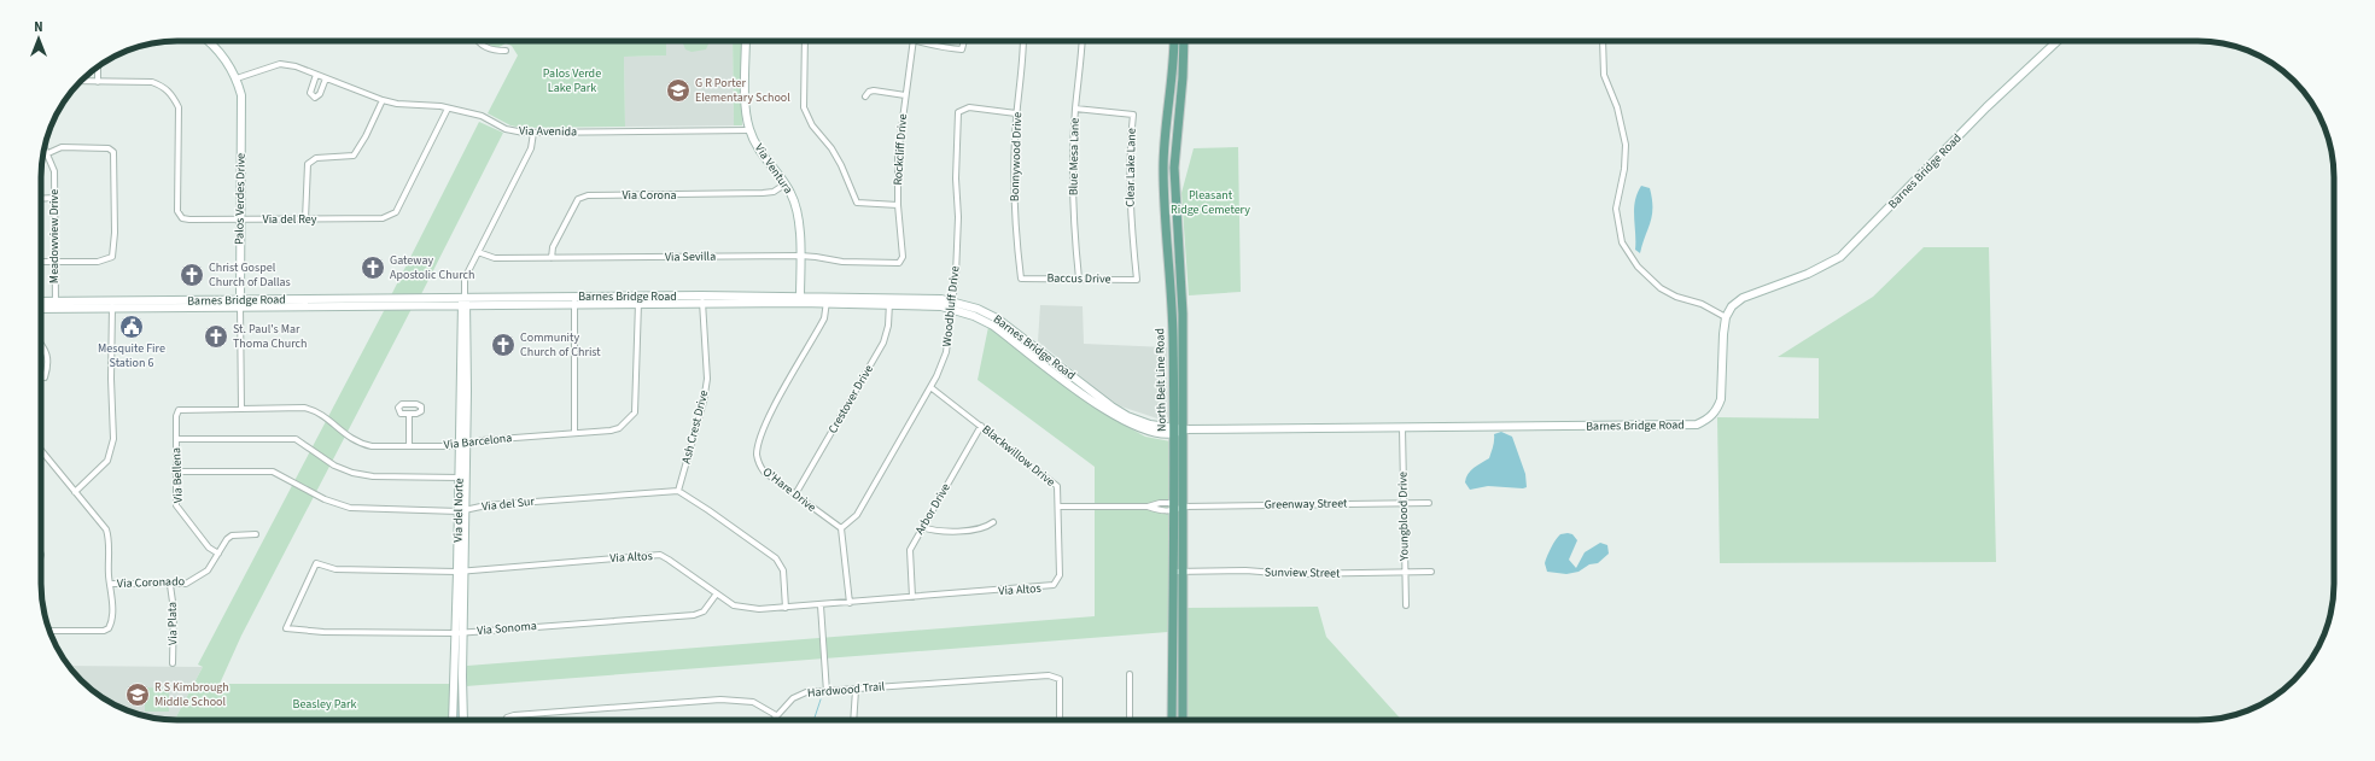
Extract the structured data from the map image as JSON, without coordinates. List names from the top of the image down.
{
  "streets": {
    "main road": ["North Belt Line Road"],
    "street": [
      "Via Avenida",
      "Rockcliff Drive",
      "Bonnywood Drive",
      "Blue Mesa Lane",
      "Clear Lake Lane",
      "Via Ventura",
      "Barnes Bridge Road",
      "Via Corona",
      "Palos Verdes Drive",
      "Via del Rey",
      "Meadowview Drive",
      "Via Sevilla",
      "Baccus Drive",
      "Woodbluff Drive",
      "Crestover Drive",
      "Ash Crest Drive",
      "Via Barcelona",
      "Blackwillow Drive",
      "Via Bellena",
      "O'Hare Drive",
      "Via del Sur",
      "Greenway Street",
      "Arbor Drive",
      "Via del Norte",
      "Youngblood Drive",
      "Via Altos",
      "Sunview Street",
      "Via Coronado",
      "Via Plata",
      "Via Sonoma",
      "Hardwood Trail"
    ]
  },
  "crossings": [
    ["Via Avenida", "Via Ventura"],
    ["Via Avenida", "Palos Verdes Drive"],
    ["Via Avenida", "Via del Rey"],
    ["Via Avenida", "Via del Norte"],
    ["Rockcliff Drive", "Via Sevilla"],
    ["Bonnywood Drive", "Baccus Drive"],
    ["Bonnywood Drive", "Woodbluff Drive"],
    ["Blue Mesa Lane", "Clear Lake Lane"],
    ["Blue Mesa Lane", "Baccus Drive"],
    ["Clear Lake Lane", "Baccus Drive"],
    ["Via Ventura", "Barnes Bridge Road"],
    ["Via Ventura", "Via Corona"],
    ["Via Ventura", "Via Sevilla"],
    ["Barnes Bridge Road", "Palos Verdes Drive"],
    ["Barnes Bridge Road", "Meadowview Drive"],
    ["Barnes Bridge Road", "Woodbluff Drive"],
    ["Barnes Bridge Road", "North Belt Line Road"],
    ["Barnes Bridge Road", "Crestover Drive"],
    ["Barnes Bridge Road", "Ash Crest Drive"],
    ["Barnes Bridge Road", "Via Barcelona"],
    ["Barnes Bridge Road", "O'Hare Drive"],
    ["Barnes Bridge Road", "Via del Norte"],
    ["Barnes Bridge Road", "Youngblood Drive"],
    ["Via Corona", "Via Sevilla"],
    ["Palos Verdes Drive", "Via del Rey"],
    ["Palos Verdes Drive", "Via Barcelona"],
    ["Via Sevilla", "Via del Norte"],
    ["Woodbluff Drive", "Blackwillow Drive"],
    ["Woodbluff Drive", "O'Hare Drive"],
    ["North Belt Line Road", "Greenway Street"],
    ["North Belt Line Road", "Sunview Street"],
    ["Crestover Drive", "O'Hare Drive"],
    ["Ash Crest Drive", "Via del Sur"],
    ["Via Barcelona", "Via Bellena"],
    ["Via Barcelona", "Via del Norte"],
    ["Blackwillow Drive", "Arbor Drive"],
    ["Blackwillow Drive", "Via Altos"],
    ["Via Bellena", "Via del Sur"],
    ["Via Bellena", "Via Coronado"],
    ["Via del Sur", "Via del Norte"],
    ["Greenway Street", "Youngblood Drive"],
    ["Arbor Drive", "Via Altos"],
    ["Via del Norte", "Via Altos"],
    ["Via del Norte", "Via Sonoma"],
    ["Youngblood Drive", "Sunview Street"],
    ["Via Altos", "Via Sonoma"],
    ["Via Coronado", "Via Plata"]
  ],
  "parks": ["Palos Verde Lake Park", "Pleasant Ridge Cemetery", "Beasley Park"],
  "places": {
    "school or university": ["G R Porter Elementary School", "R S Kimbrough Middle School"],
    "church": [
      "Gateway Apostolic Church",
      "Christ Gospel Church of Dallas",
      "St. Paul's Mar Thoma Church",
      "Community Church of Christ"
    ],
    "public building": ["Mesquite Fire Station 6"]
  },
  "north": "top"
}
